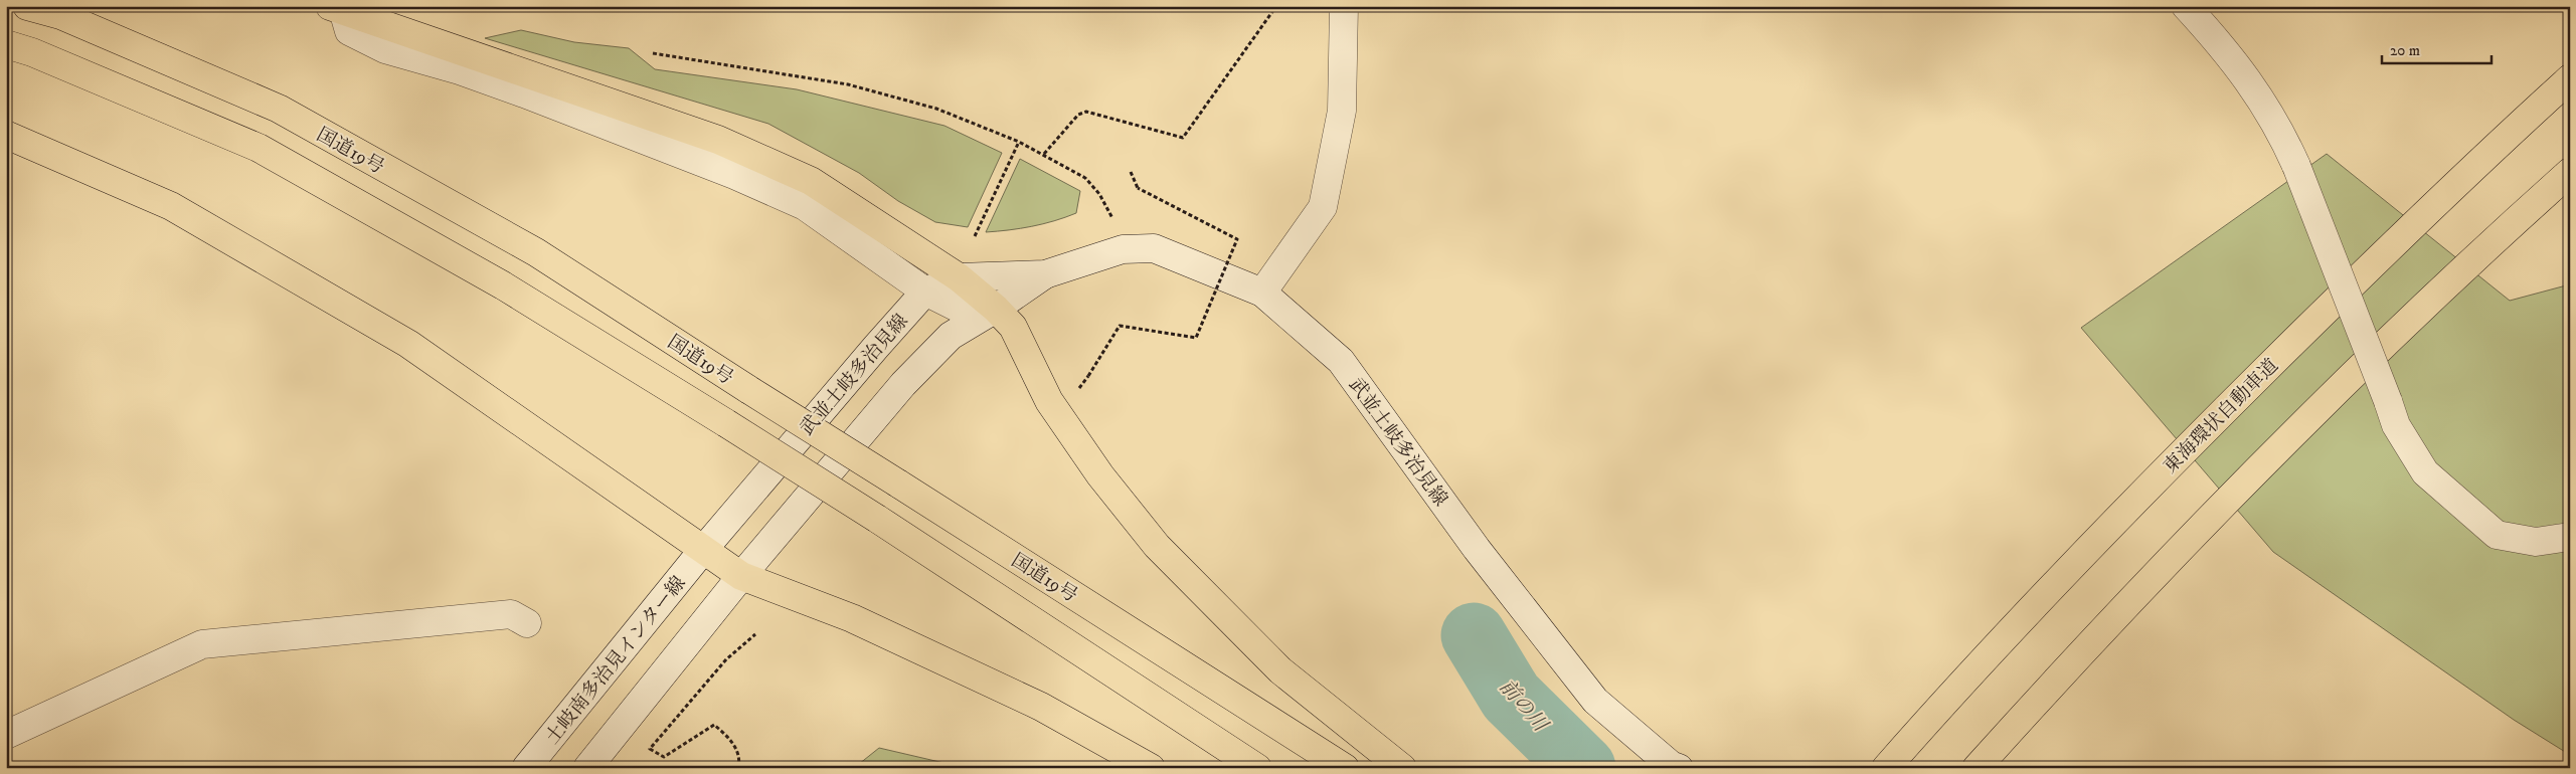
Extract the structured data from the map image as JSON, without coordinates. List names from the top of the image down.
{
  "streets": {
    "highway": ["国道19号", "東海環状自動車道"],
    "main road": ["武並土岐多治見線", "土岐南多治見インター線"]
  },
  "crossings": [
    ["武並土岐多治見線", "土岐南多治見インター線"]
  ],
  "water": ["前の川"],
  "scale_bar": "20 m"
}
